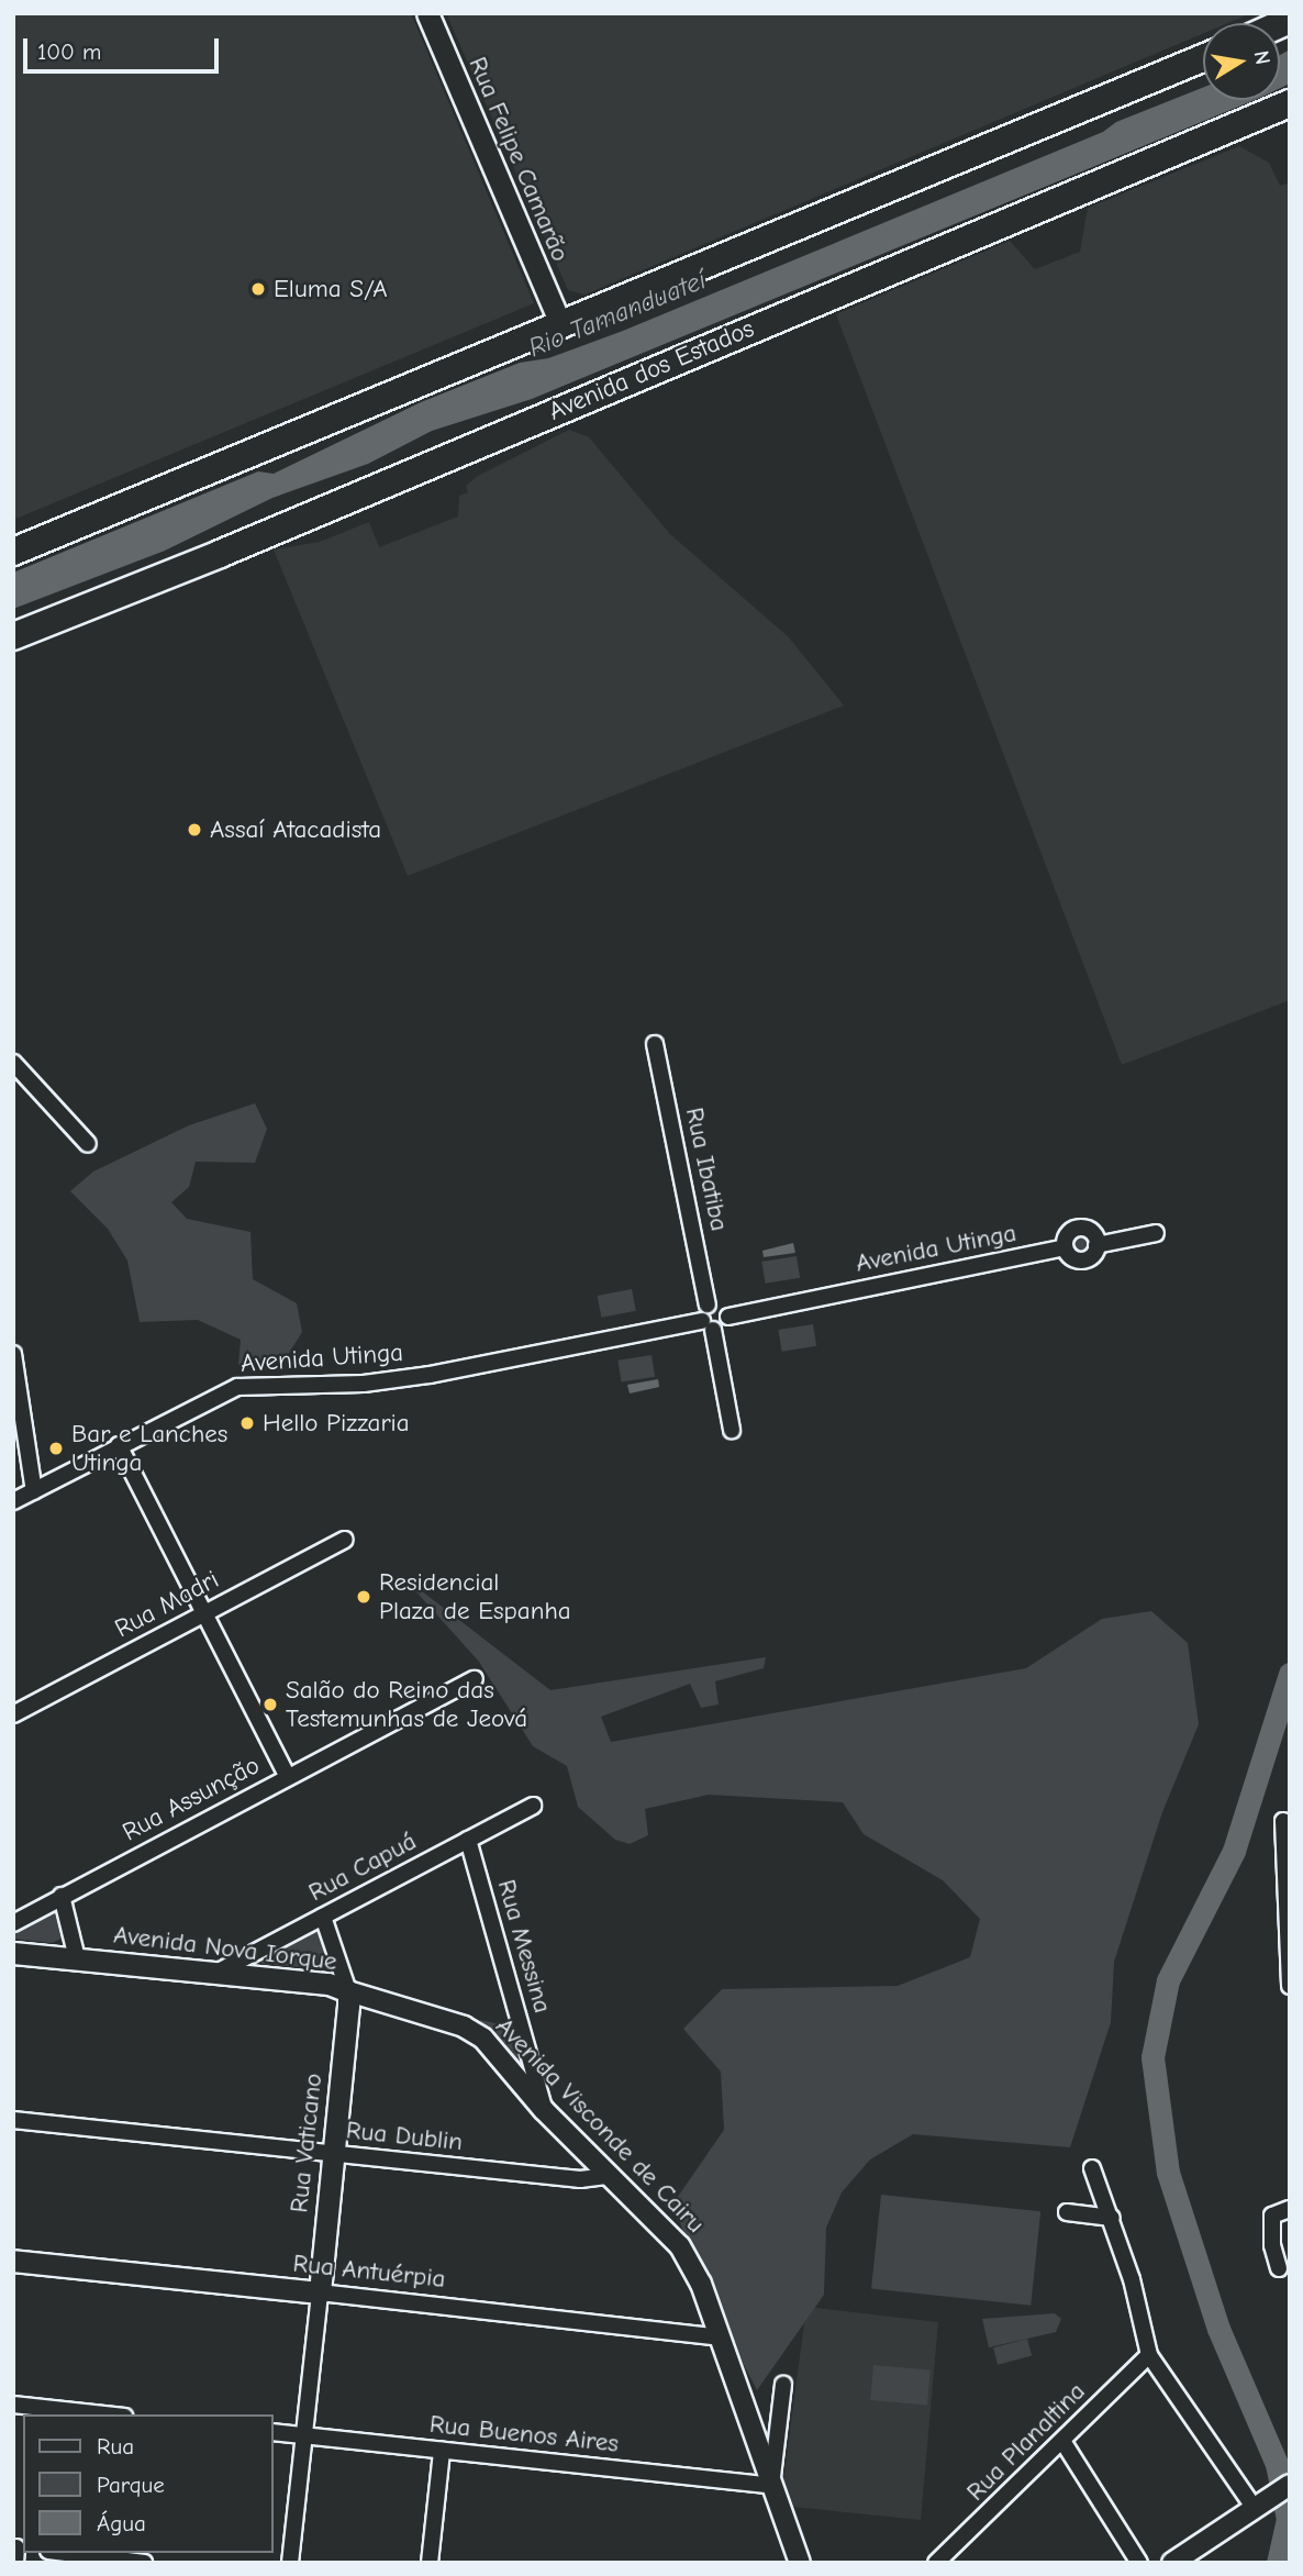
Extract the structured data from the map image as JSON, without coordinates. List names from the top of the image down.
{
  "streets": {
    "highway": ["Avenida dos Estados"],
    "main road": [
      "Rua Felipe Camarão",
      "Avenida Nova Iorque",
      "Rua Vaticano",
      "Rua Antuérpia"
    ],
    "street": [
      "Rua Ibatiba",
      "Avenida Utinga",
      "Rua Madri",
      "Rua Assunção",
      "Rua Capuá",
      "Rua Messina",
      "Avenida Visconde de Cairu",
      "Rua Dublin",
      "Rua Buenos Aires",
      "Rua Planaltina"
    ]
  },
  "crossings": [
    ["Rua Capuá", "Rua Messina"],
    ["Rua Capuá", "Avenida Nova Iorque"],
    ["Rua Capuá", "Rua Vaticano"],
    ["Rua Messina", "Avenida Visconde de Cairu"],
    ["Avenida Nova Iorque", "Avenida Visconde de Cairu"],
    ["Avenida Nova Iorque", "Rua Vaticano"],
    ["Avenida Visconde de Cairu", "Rua Dublin"],
    ["Avenida Visconde de Cairu", "Rua Antuérpia"],
    ["Avenida Visconde de Cairu", "Rua Buenos Aires"],
    ["Rua Dublin", "Rua Vaticano"],
    ["Rua Vaticano", "Rua Antuérpia"],
    ["Rua Vaticano", "Rua Buenos Aires"]
  ],
  "water": ["Rio Tamanduateí"],
  "places": [
    "Eluma S/A",
    "Assaí Atacadista",
    "Hello Pizzaria",
    "Bar e Lanches Utinga",
    "Residencial Plaza de Espanha",
    "Salão do Reino das Testemunhas de Jeová"
  ],
  "legend": ["Rua", "Parque", "Água"],
  "scale_bar": "100 m",
  "north": "right"
}
